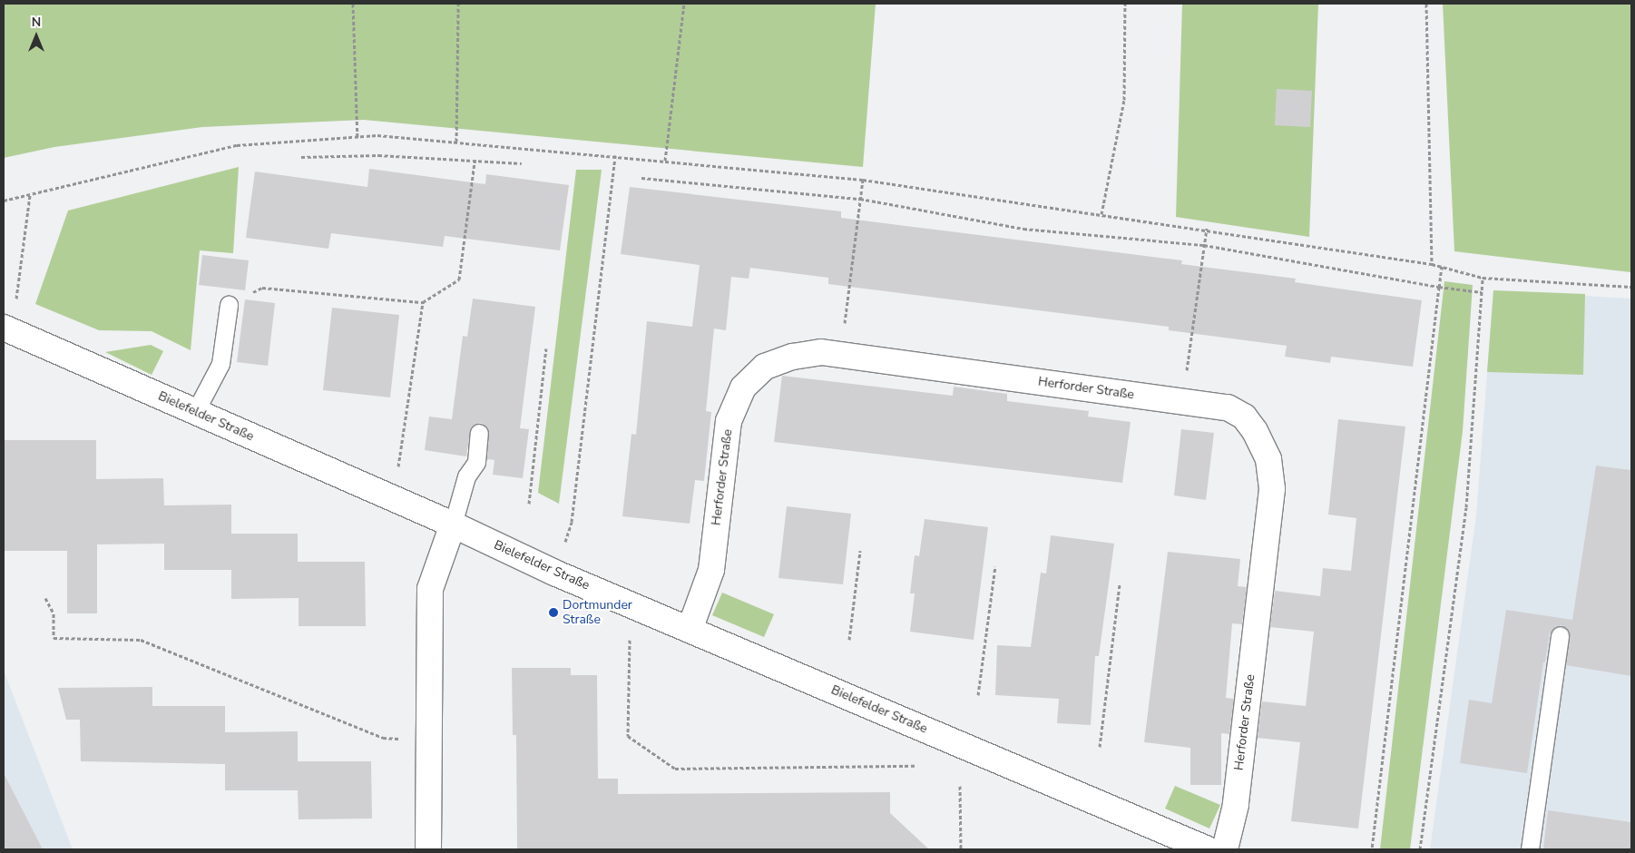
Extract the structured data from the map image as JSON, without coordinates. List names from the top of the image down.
{
  "streets": {
    "street": ["Herforder Straße", "Bielefelder Straße"]
  },
  "crossings": [
    ["Herforder Straße", "Bielefelder Straße"]
  ],
  "places": ["Dortmunder Straße"],
  "north": "top"
}
